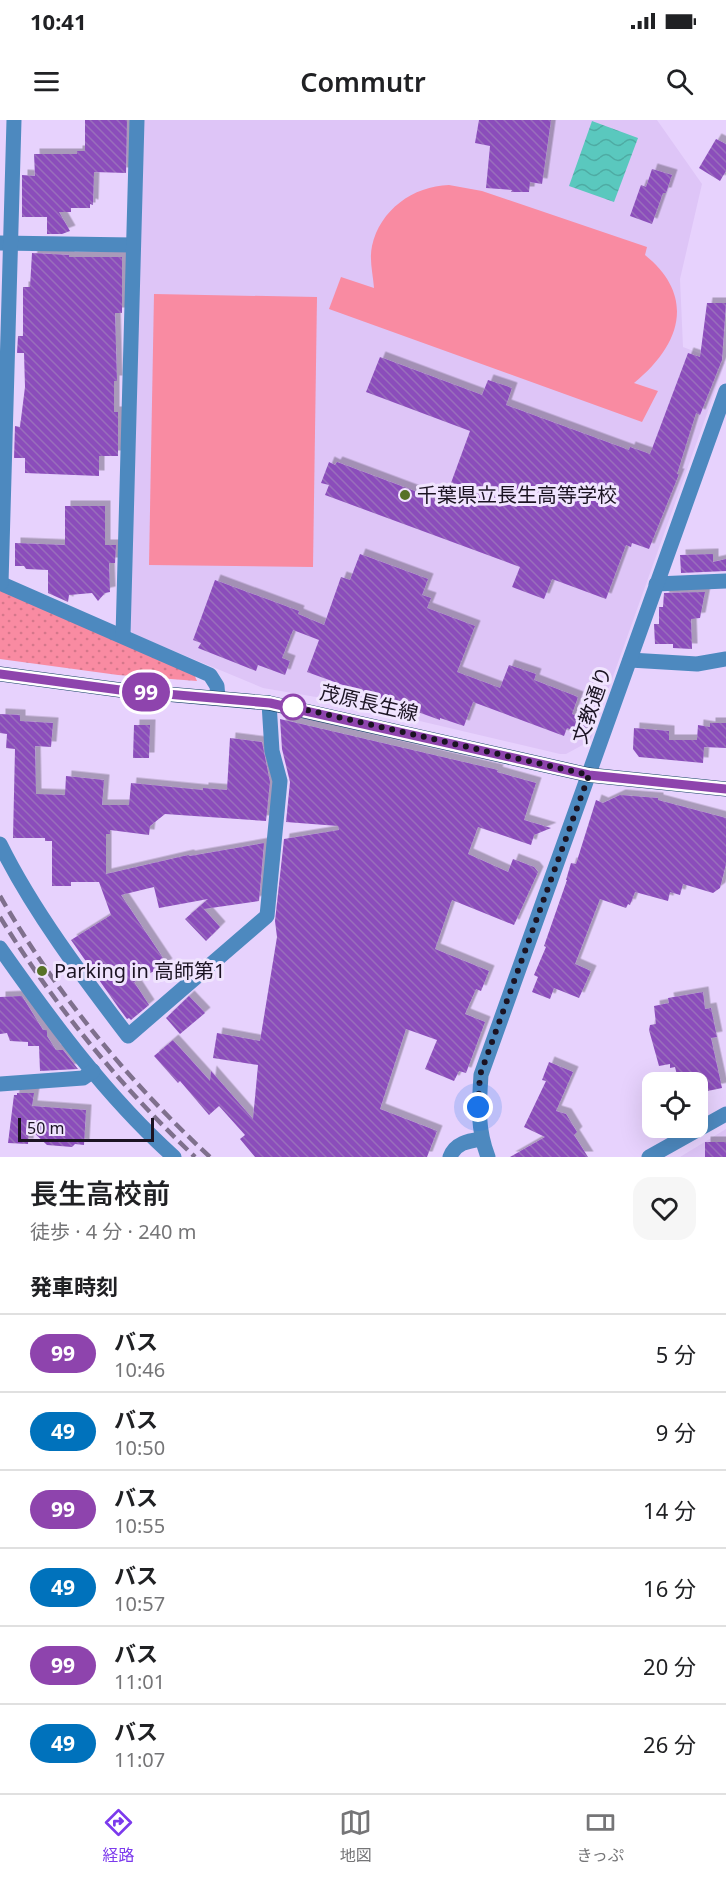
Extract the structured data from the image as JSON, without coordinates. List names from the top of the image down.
{
  "streets": {
    "main road": ["茂原長生線"],
    "street": ["文教通り"]
  },
  "crossings": [
    ["茂原長生線", "文教通り"]
  ],
  "places": ["千葉県立長生高等学校", "Parking in 高師第1"],
  "lines": ["bus line 99"],
  "scale_bar": "50 m",
  "page": {
    "status": "10:41",
    "header": "Commutr",
    "on_map": "99",
    "scale": "50 m",
    "heading": [
      ["長生高校前", "徒歩 · 4 分 · 240 m"],
      "発車時刻"
    ],
    "list": [
      {
        "mark": "99",
        "name": "バス",
        "note": "10:46",
        "value": "5 分"
      },
      {
        "mark": "49",
        "name": "バス",
        "note": "10:50",
        "value": "9 分"
      },
      {
        "mark": "99",
        "name": "バス",
        "note": "10:55",
        "value": "14 分"
      },
      {
        "mark": "49",
        "name": "バス",
        "note": "10:57",
        "value": "16 分"
      },
      {
        "mark": "99",
        "name": "バス",
        "note": "11:01",
        "value": "20 分"
      },
      {
        "mark": "49",
        "name": "バス",
        "note": "11:07",
        "value": "26 分"
      }
    ],
    "tabs": ["経路", "地図", "きっぷ"]
  }
}
